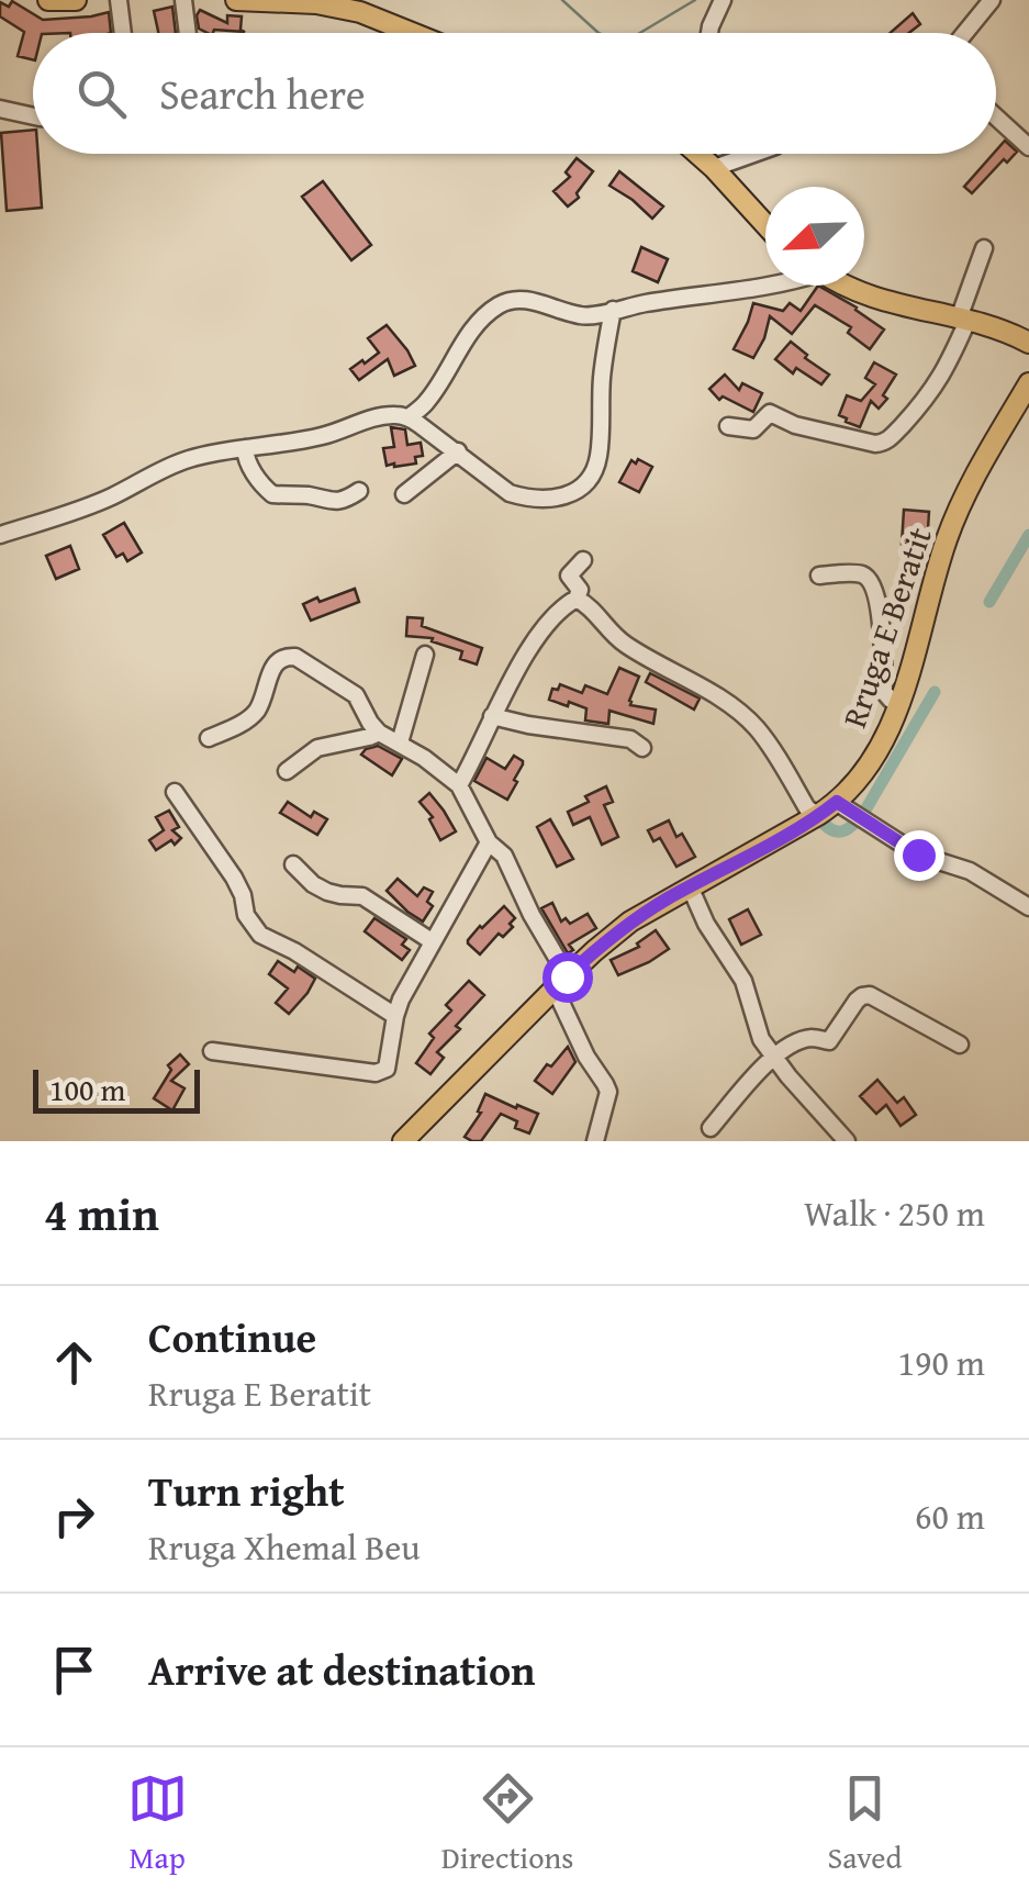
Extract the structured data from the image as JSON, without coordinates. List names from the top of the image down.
{
  "streets": {
    "main road": ["Rruga E Beratit"]
  },
  "scale_bar": "100 m",
  "north": "bottom left",
  "page": {
    "search": "Search here",
    "scale": "100 m",
    "heading": ["4 min", "Walk · 250 m"],
    "list": [
      ["Continue", "Rruga E Beratit", "190 m"],
      ["Turn right", "Rruga Xhemal Beu", "60 m"],
      "Arrive at destination"
    ],
    "nav": ["Map", "Directions", "Saved"]
  }
}
